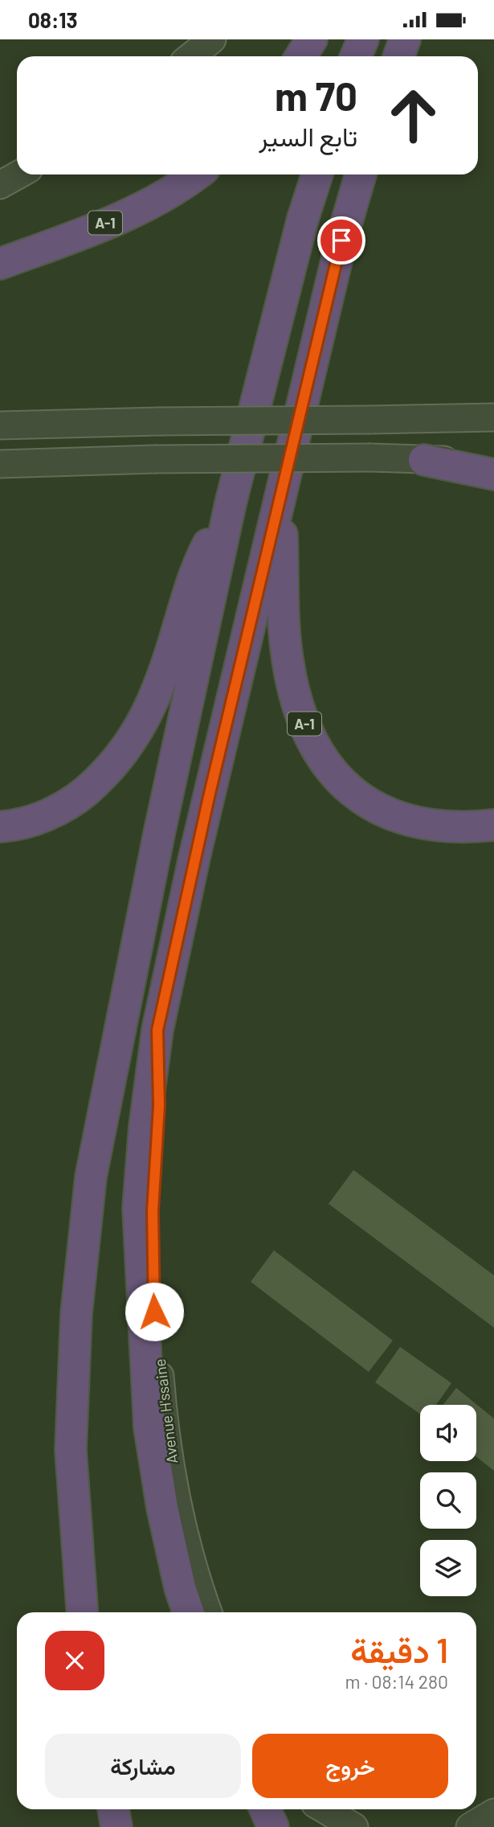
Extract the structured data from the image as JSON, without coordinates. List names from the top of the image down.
{
  "streets": {
    "highway": ["A-1"],
    "street": ["Avenue H'ssaine"]
  },
  "page": {
    "status": "08:13",
    "turn": ["70 m", "تابع السير"],
    "heading": ["1 دقيقة", "280 m · 08:14"],
    "buttons": ["خروج", "مشاركة"]
  }
}
